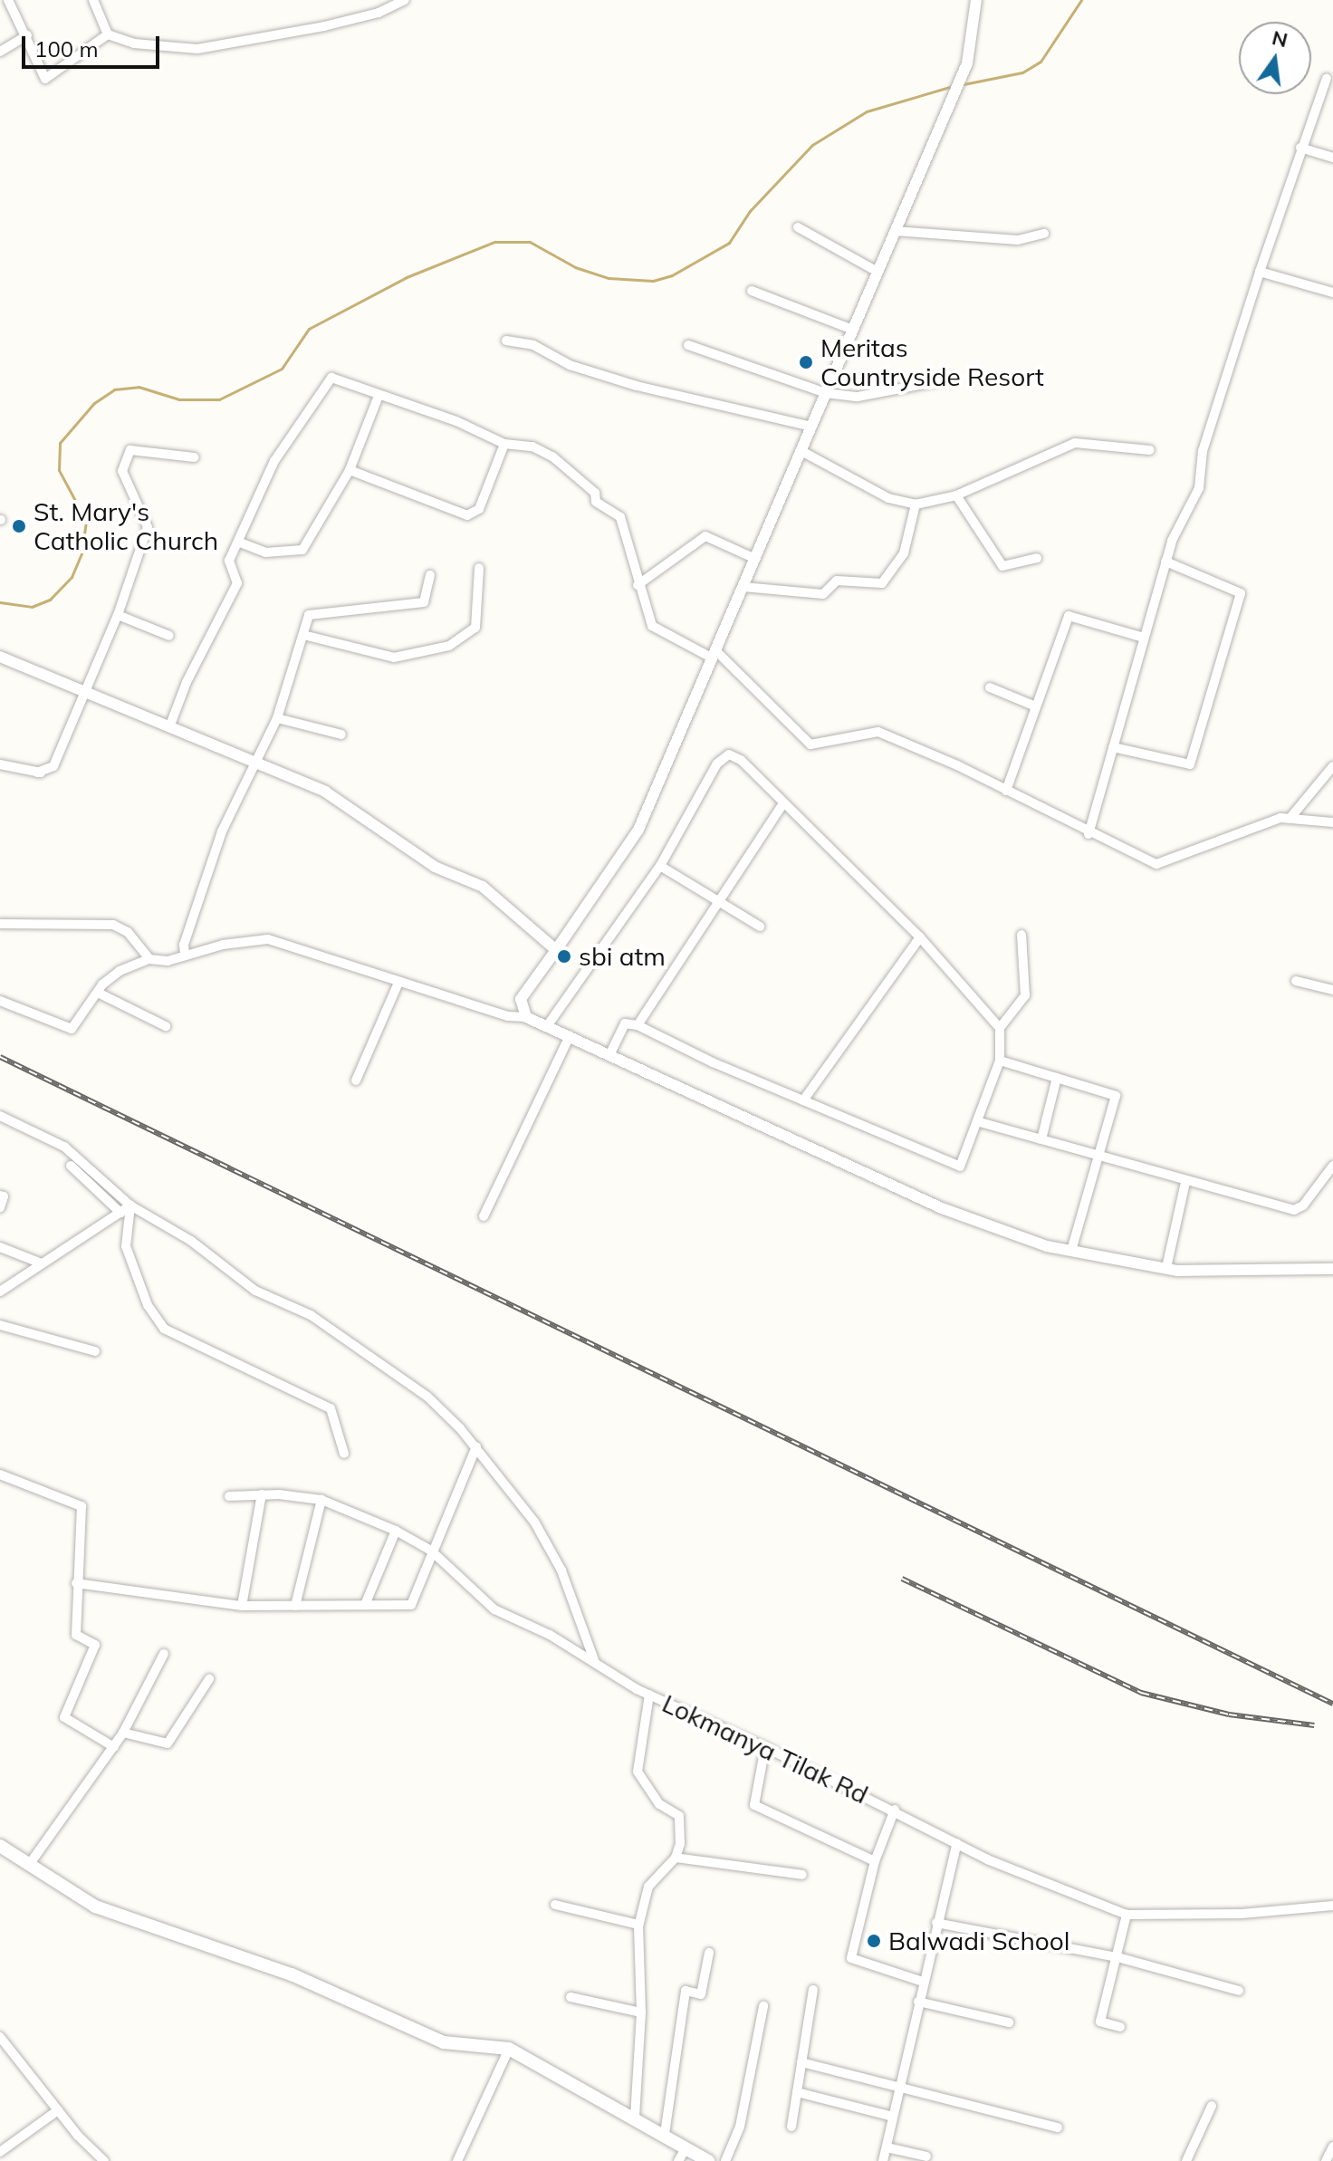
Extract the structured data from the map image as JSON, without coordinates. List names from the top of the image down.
{
  "streets": {
    "street": ["Lokmanya Tilak Rd"]
  },
  "places": [
    "Meritas Countryside Resort",
    "St. Mary's Catholic Church",
    "sbi atm",
    "Balwadi School"
  ],
  "scale_bar": "100 m",
  "north": "top"
}
